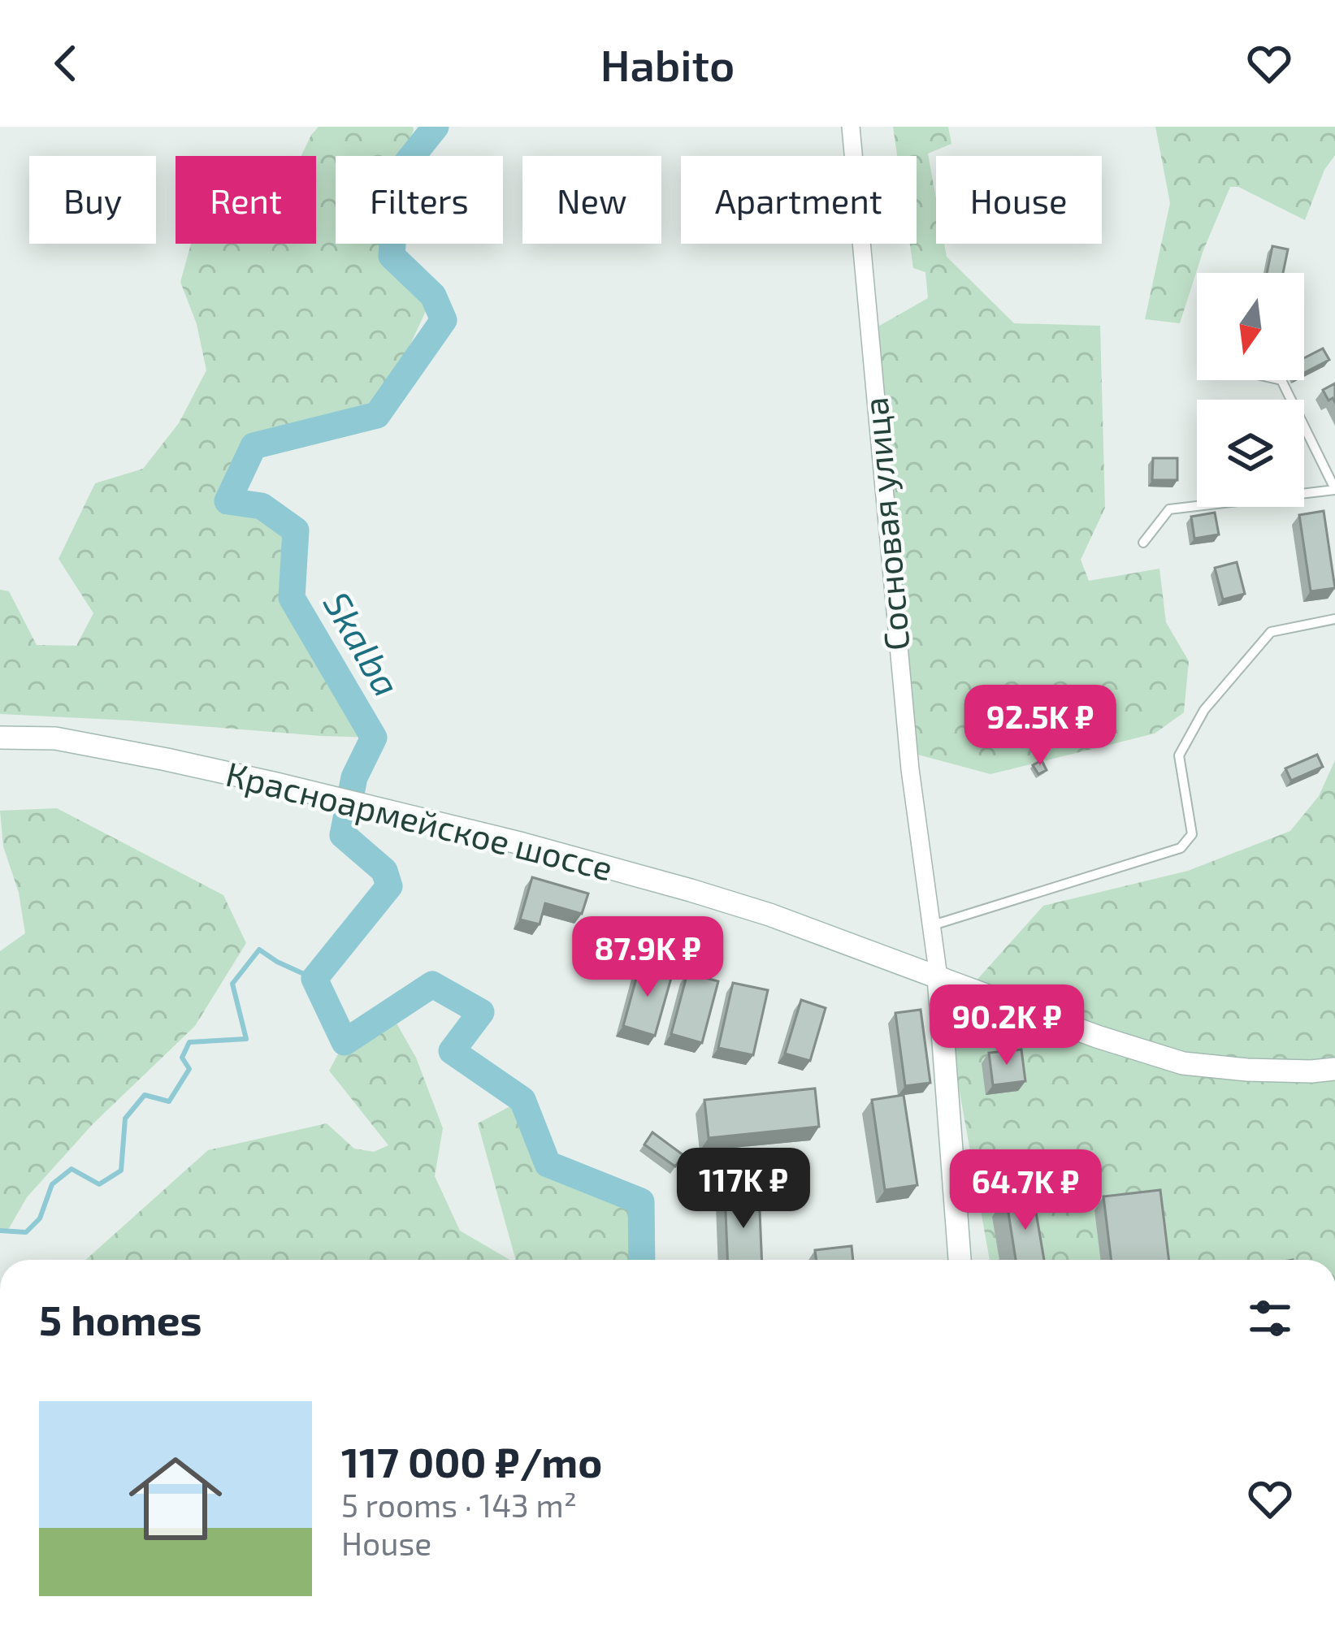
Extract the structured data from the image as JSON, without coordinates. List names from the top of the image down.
{
  "streets": {
    "main road": ["Красноармейское шоссе"],
    "street": ["Сосновая улица"]
  },
  "crossings": [
    ["Сосновая улица", "Красноармейское шоссе"]
  ],
  "water": ["Skalba"],
  "north": "bottom",
  "page": {
    "header": "Habito",
    "chip": [
      "Buy",
      "Rent",
      "Filters",
      "New",
      "Apartment",
      "House"
    ],
    "price": [
      "92.5K ₽",
      "87.9K ₽",
      "90.2K ₽",
      "117K ₽",
      "64.7K ₽"
    ],
    "heading": "5 homes",
    "list": [
      {
        "name": "117 000 ₽/mo",
        "note": "5 rooms · 143 m² · House"
      }
    ]
  }
}
